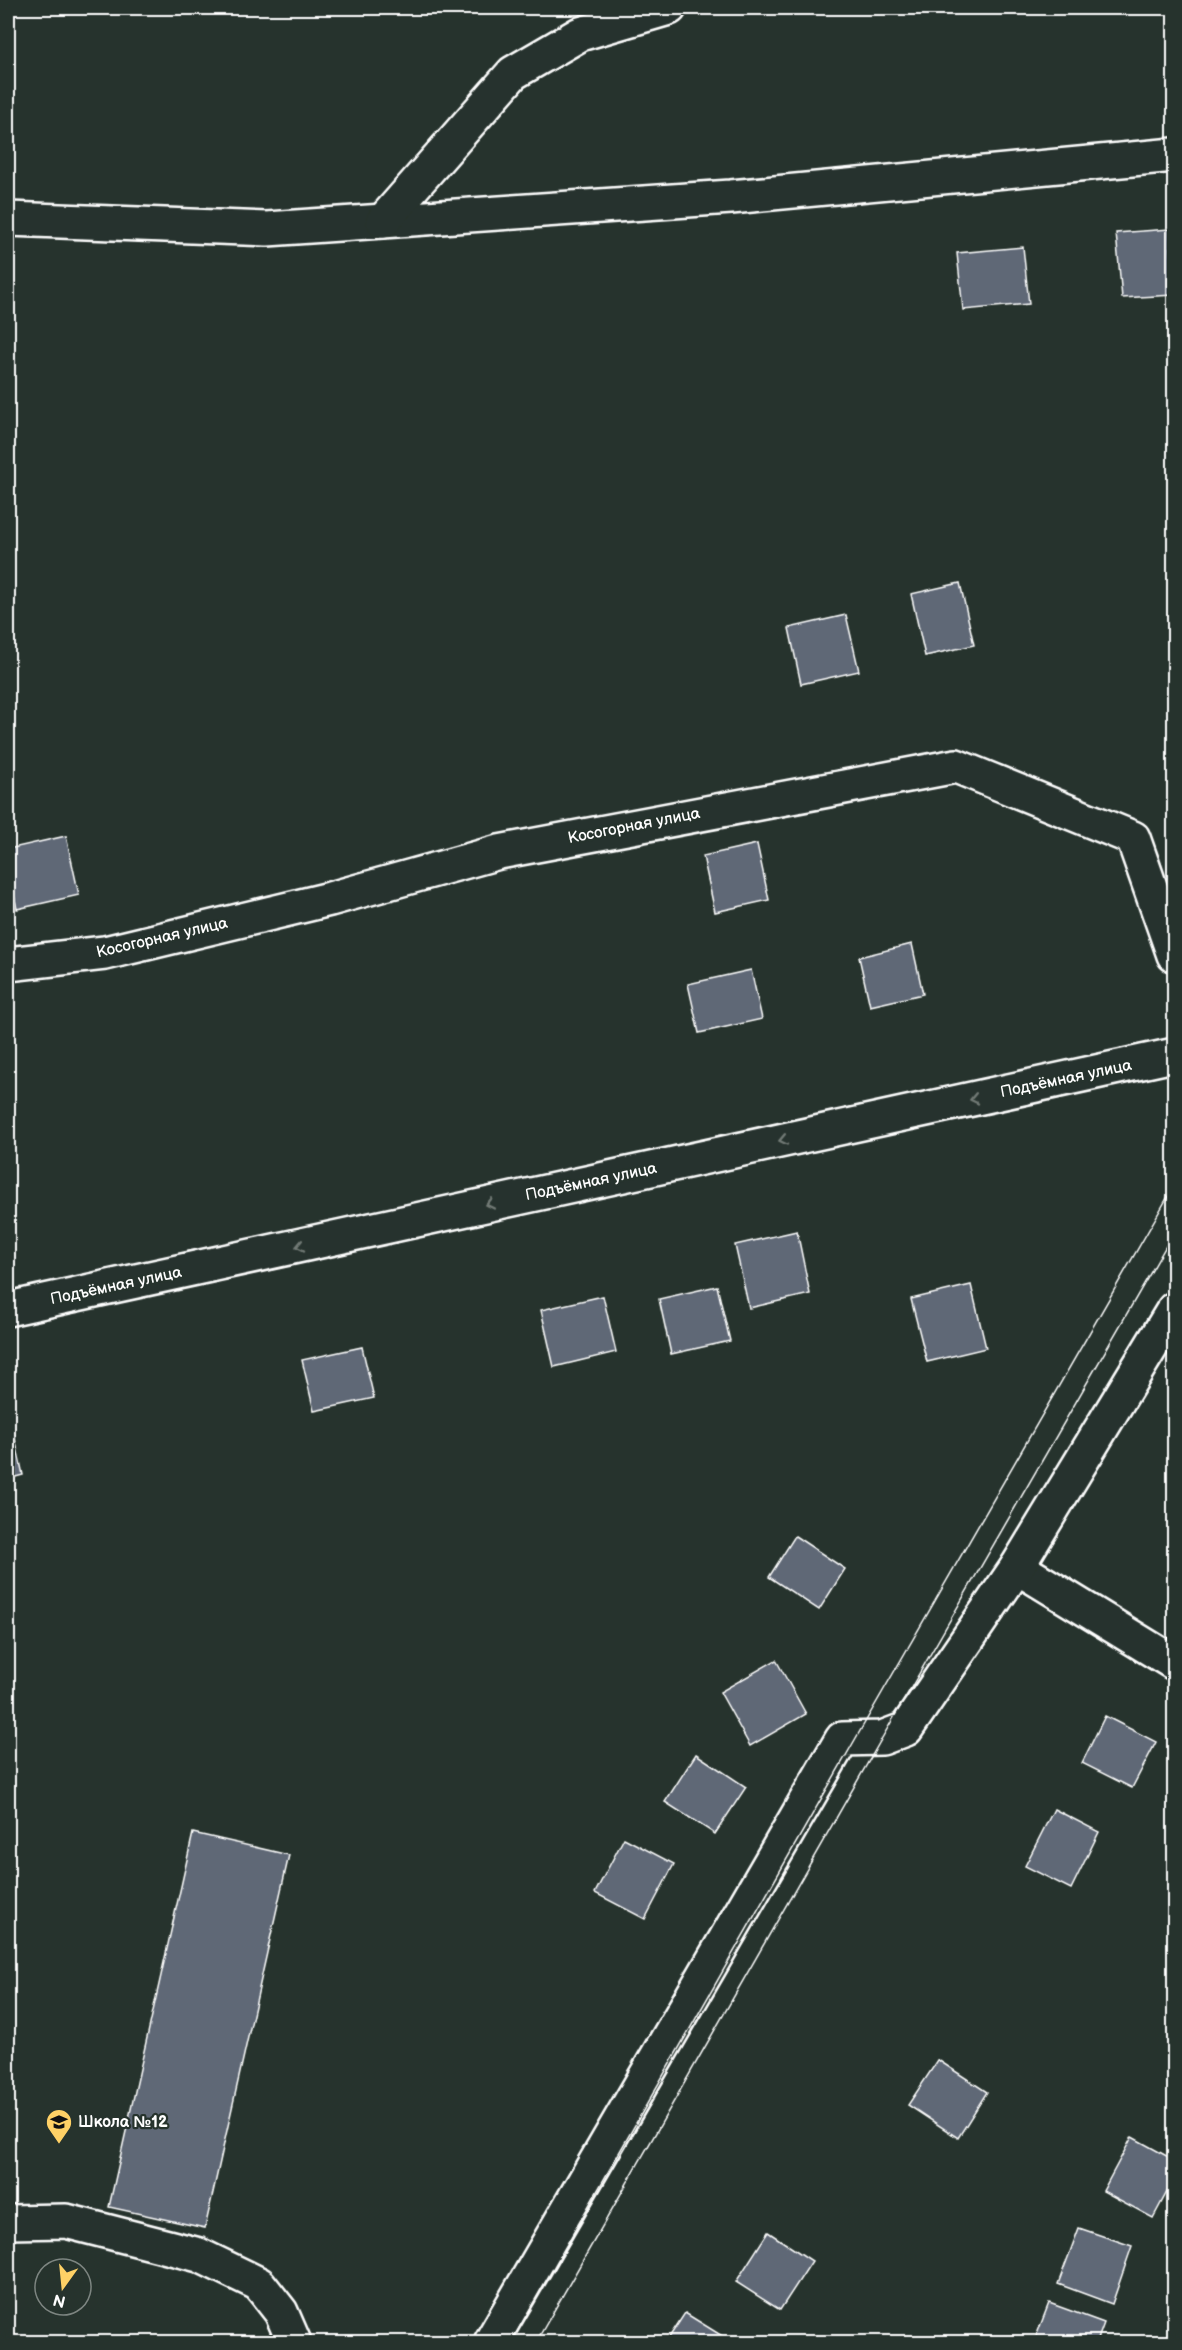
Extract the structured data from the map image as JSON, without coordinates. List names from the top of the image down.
{
  "streets": {
    "street": ["Косогорная улица", "Подъёмная улица"]
  },
  "one_way": ["Подъёмная улица"],
  "places": {
    "school or university": ["Школа №12"]
  },
  "north": "bottom"
}
